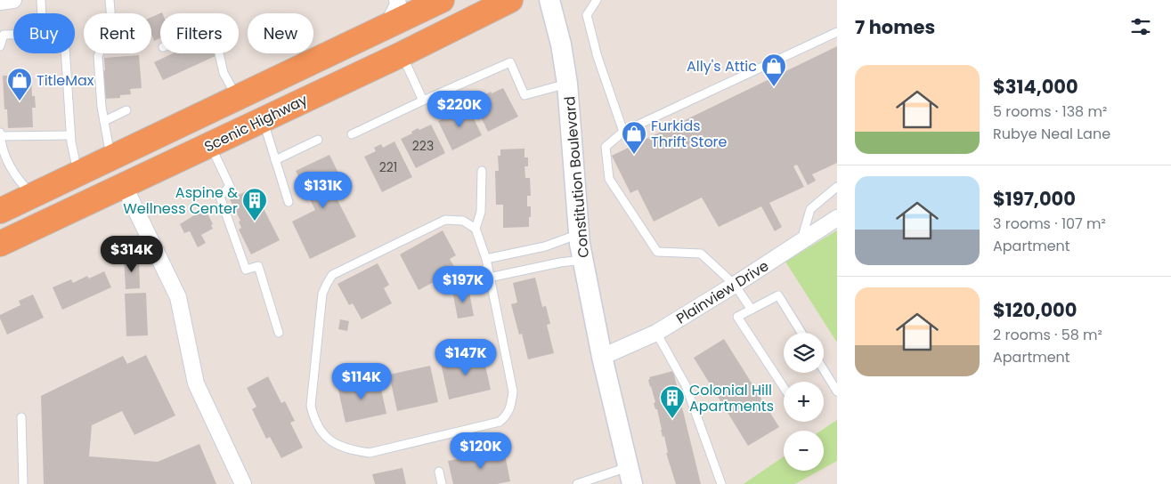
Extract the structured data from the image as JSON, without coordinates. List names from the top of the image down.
{
  "streets": {
    "highway": ["Scenic Highway"],
    "street": ["Constitution Boulevard", "Plainview Drive"]
  },
  "crossings": [
    ["Constitution Boulevard", "Plainview Drive"]
  ],
  "places": {
    "shop": ["Ally's Attic", "TitleMax", "Furkids Thrift Store"],
    "building": ["Aspine & Wellness Center", "Colonial Hill Apartments"]
  },
  "house_numbers": ["223", "221"],
  "page": {
    "heading": "7 homes",
    "chip": [
      "Buy",
      "Rent",
      "Filters",
      "New"
    ],
    "list": [
      {
        "name": "$314,000",
        "note": "5 rooms · 138 m² · Rubye Neal Lane"
      },
      {
        "name": "$197,000",
        "note": "3 rooms · 107 m² · Apartment"
      },
      {
        "name": "$120,000",
        "note": "2 rooms · 58 m² · Apartment"
      }
    ],
    "price": [
      "$220K",
      "$131K",
      "$314K",
      "$197K",
      "$147K",
      "$114K",
      "$120K"
    ],
    "map_buttons": ["+", "−"]
  }
}
